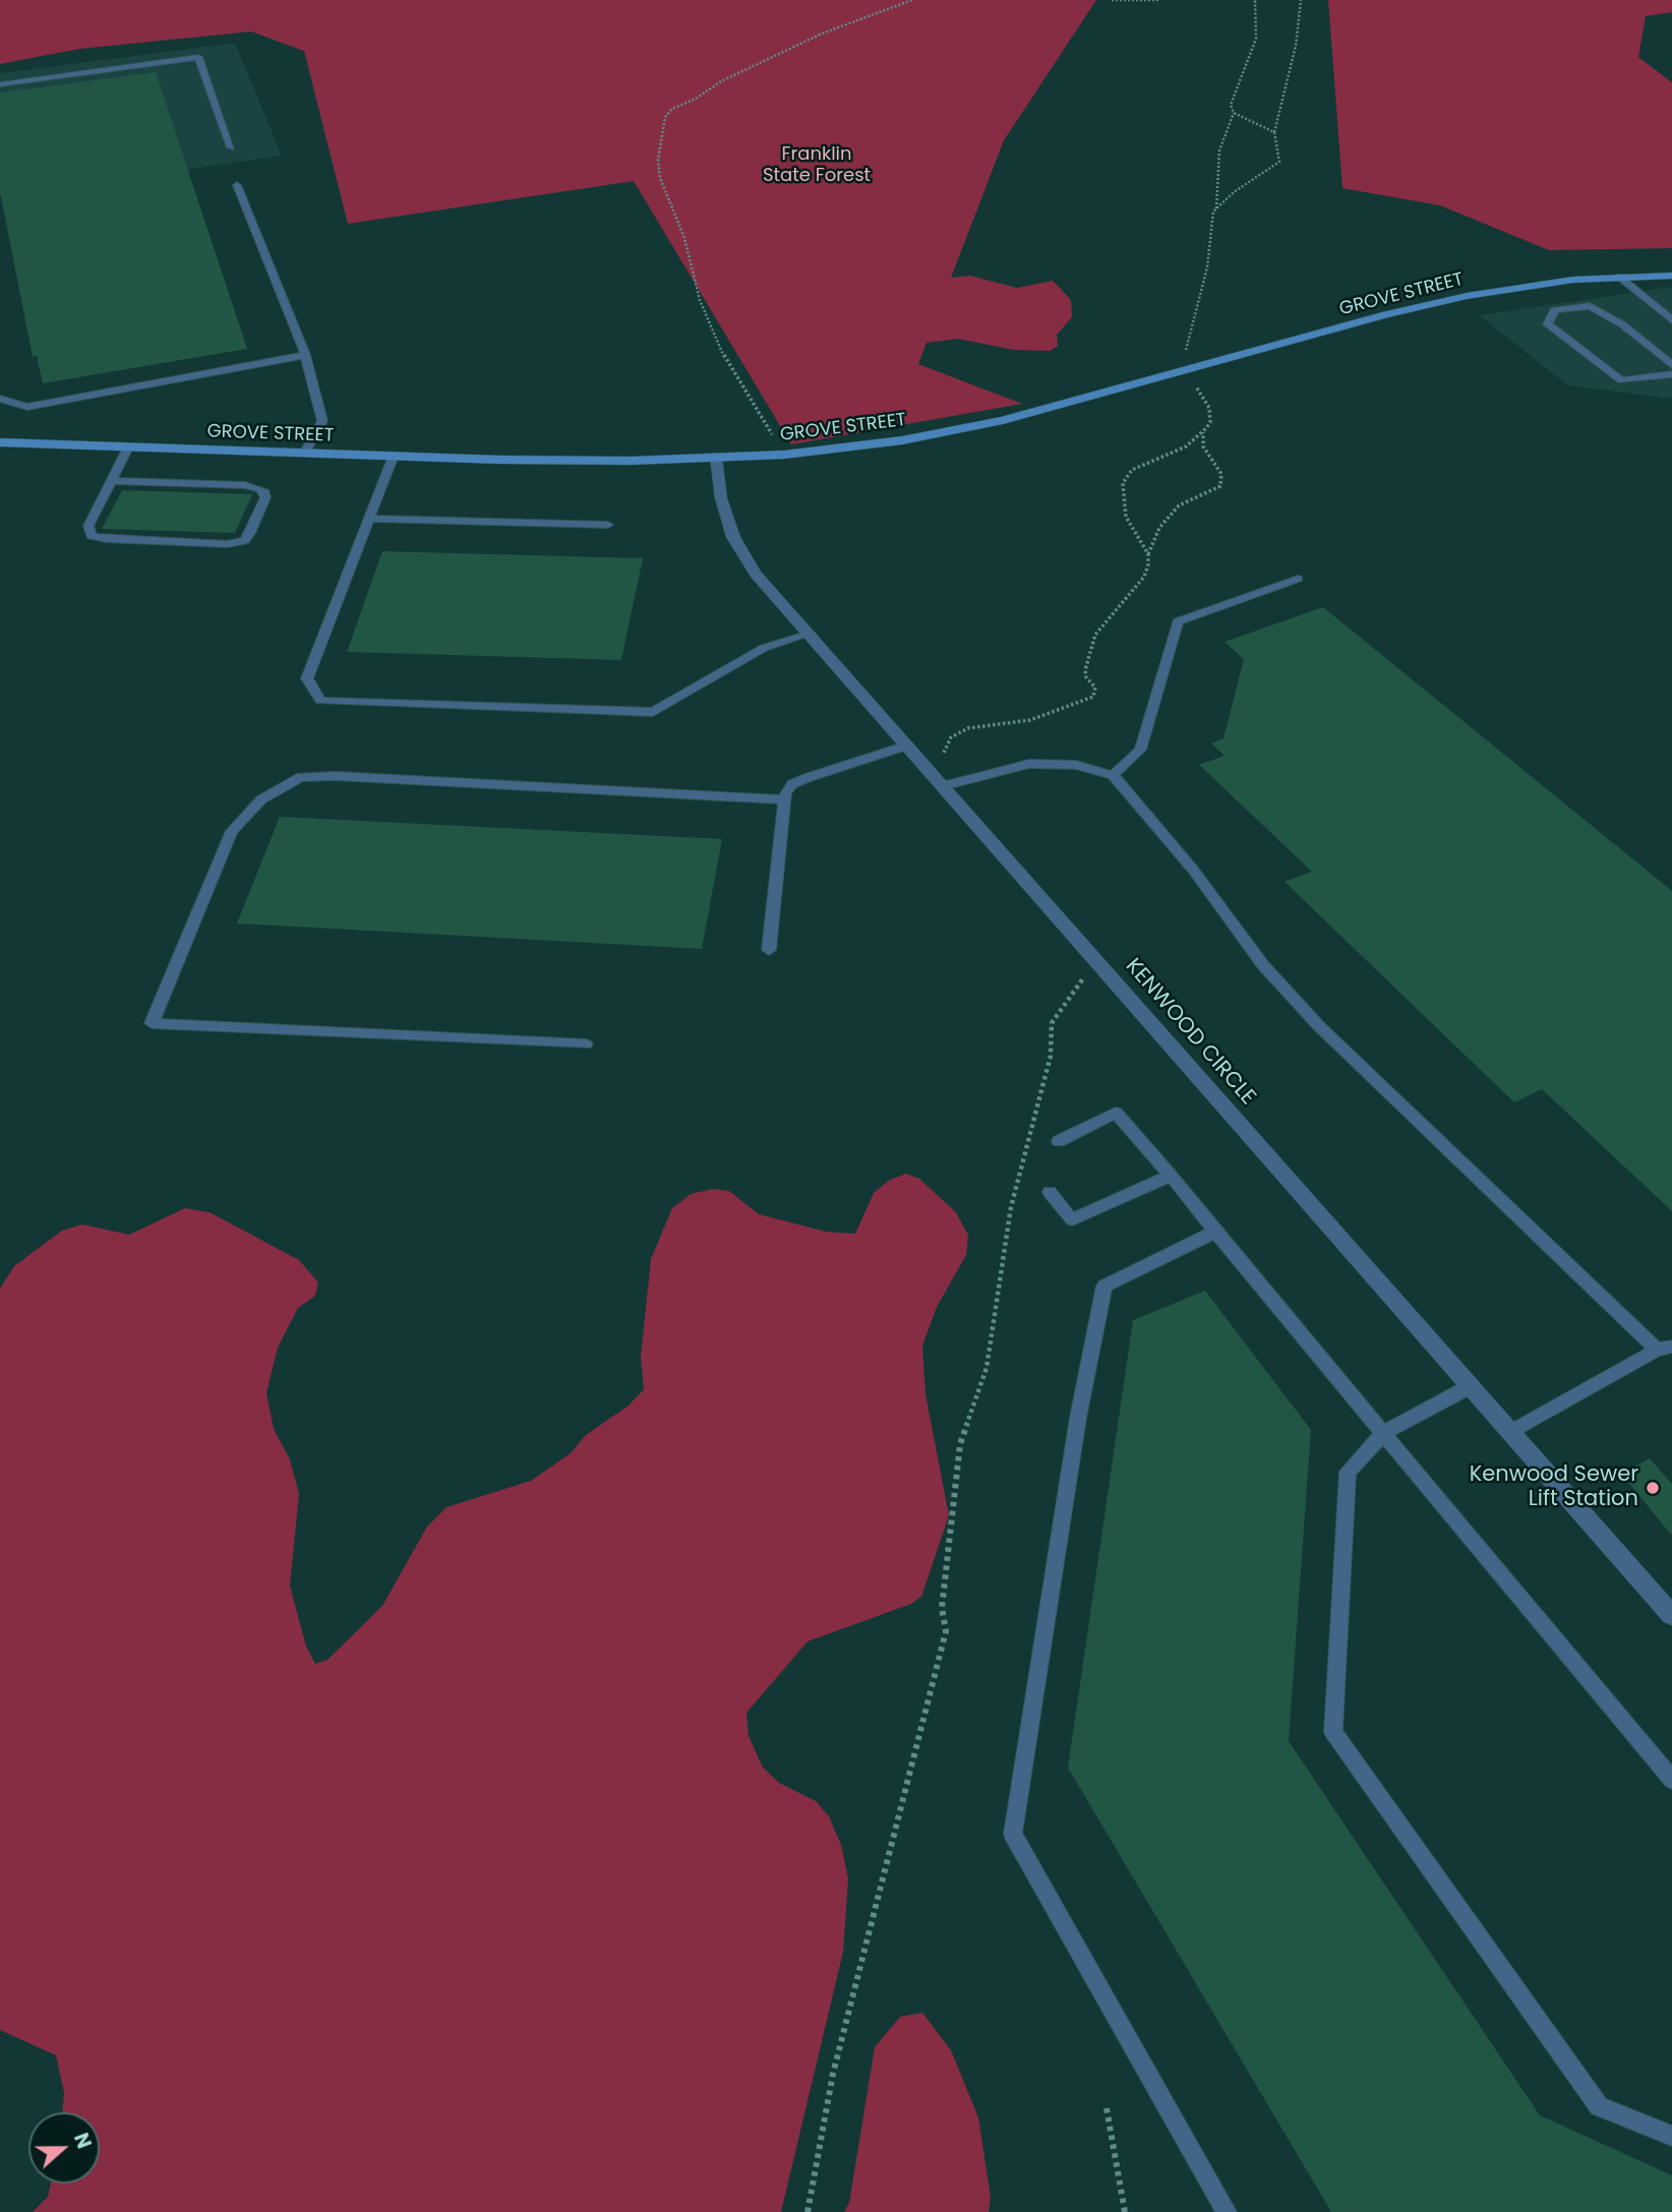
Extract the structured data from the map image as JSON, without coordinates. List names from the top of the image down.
{
  "streets": {
    "main road": ["GROVE STREET"],
    "street": ["KENWOOD CIRCLE"]
  },
  "crossings": [
    ["GROVE STREET", "KENWOOD CIRCLE"]
  ],
  "parks": ["Franklin State Forest"],
  "places": ["Kenwood Sewer Lift Station"],
  "north": "right"
}
